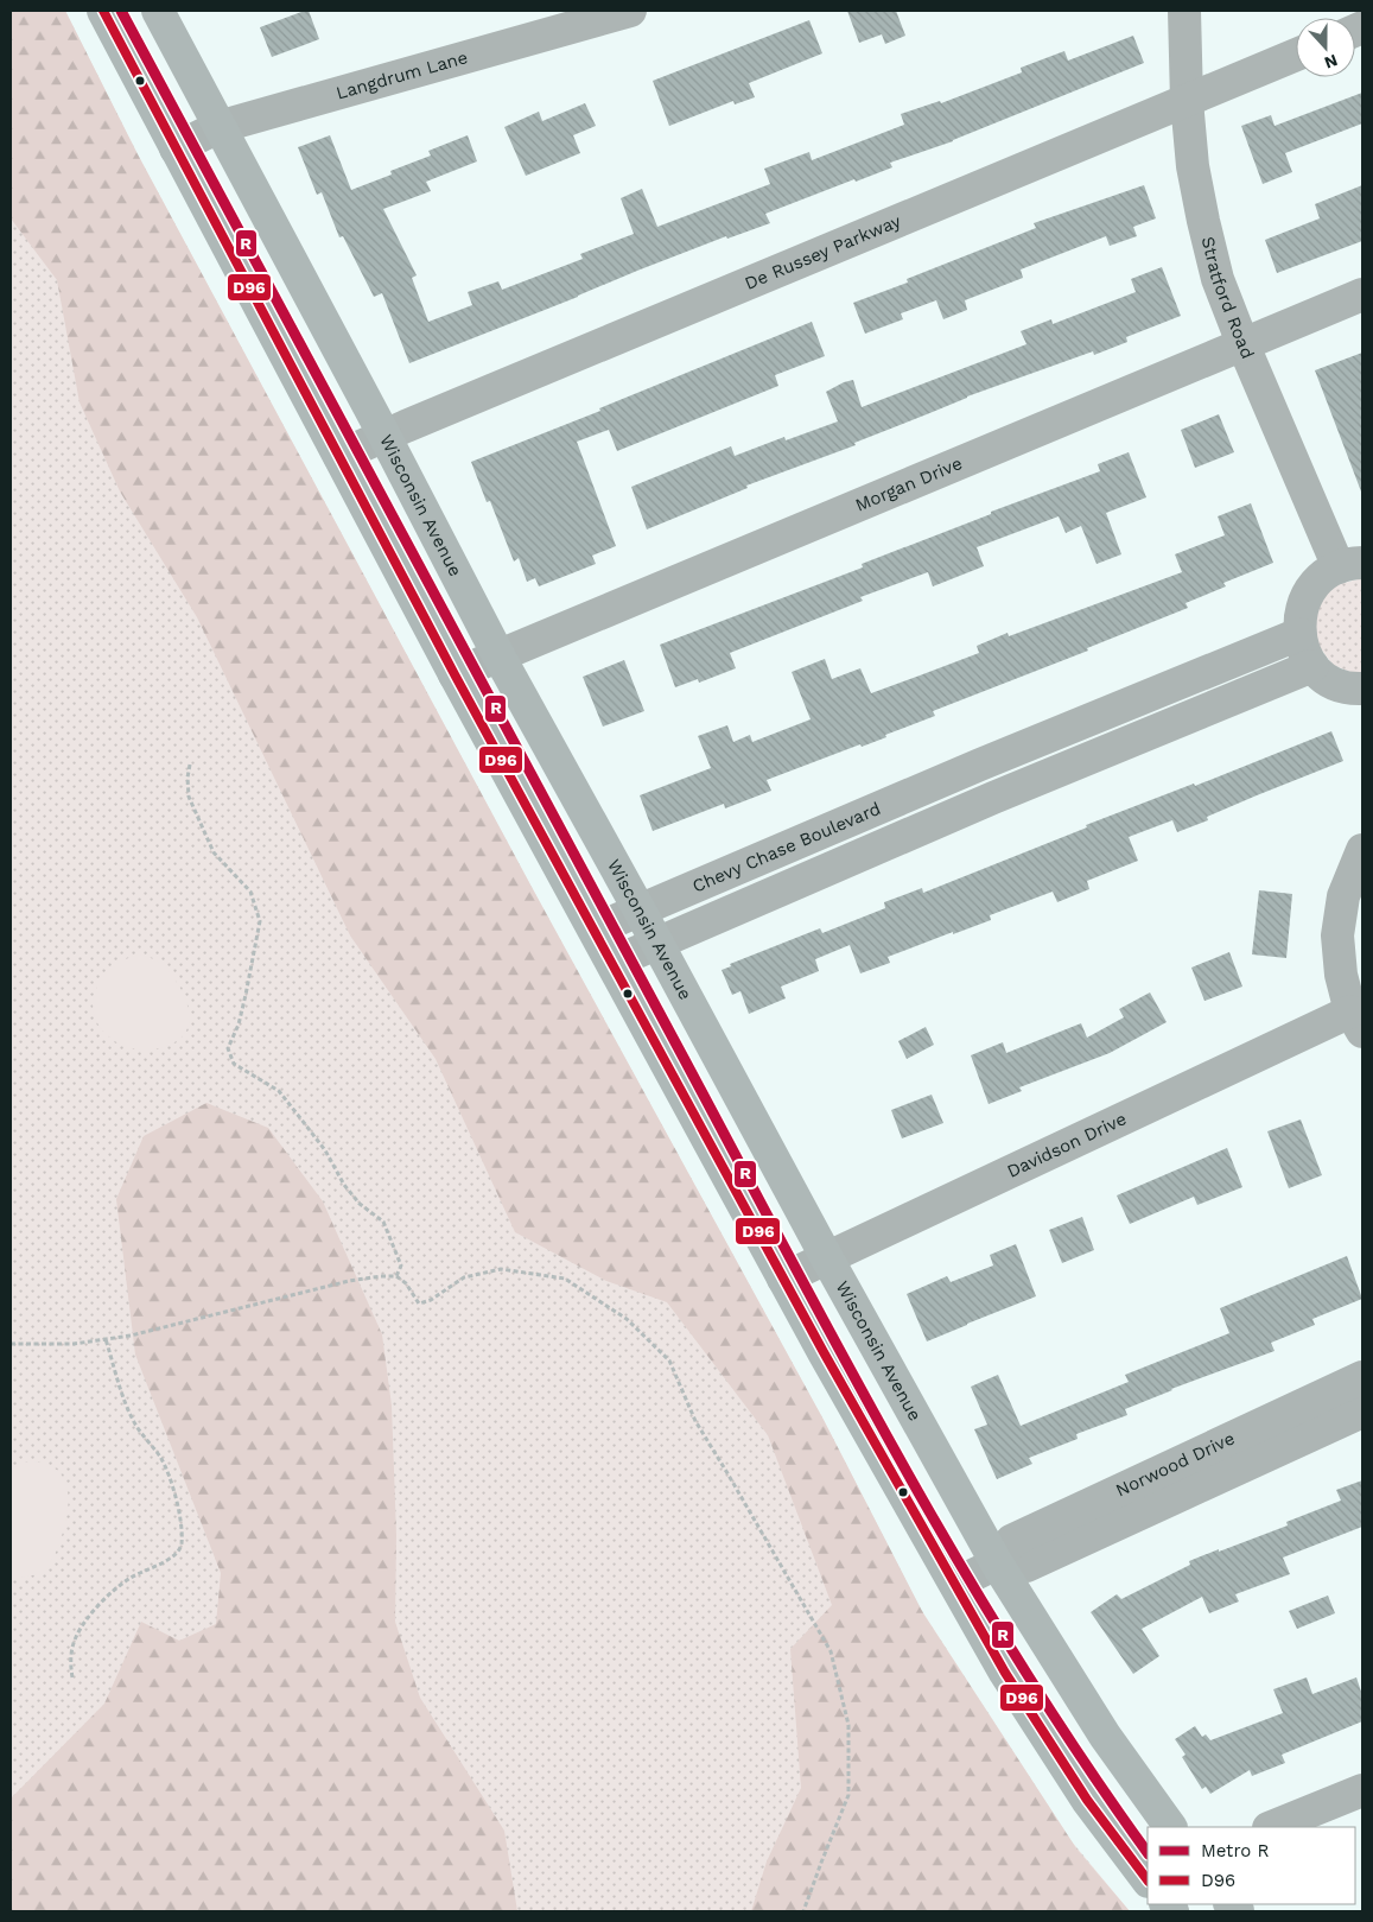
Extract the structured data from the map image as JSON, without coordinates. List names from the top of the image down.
{
  "streets": {
    "main road": ["Wisconsin Avenue"],
    "street": [
      "Langdrum Lane",
      "De Russey Parkway",
      "Stratford Road",
      "Morgan Drive",
      "Chevy Chase Boulevard",
      "Davidson Drive",
      "Norwood Drive"
    ]
  },
  "crossings": [
    ["Langdrum Lane", "Wisconsin Avenue"],
    ["De Russey Parkway", "Stratford Road"],
    ["De Russey Parkway", "Wisconsin Avenue"],
    ["Stratford Road", "Morgan Drive"],
    ["Morgan Drive", "Wisconsin Avenue"],
    ["Wisconsin Avenue", "Chevy Chase Boulevard"],
    ["Wisconsin Avenue", "Davidson Drive"],
    ["Wisconsin Avenue", "Norwood Drive"]
  ],
  "lines": ["metro line R", "transit line D96"],
  "legend": ["Metro R", "D96"],
  "north": "bottom"
}
